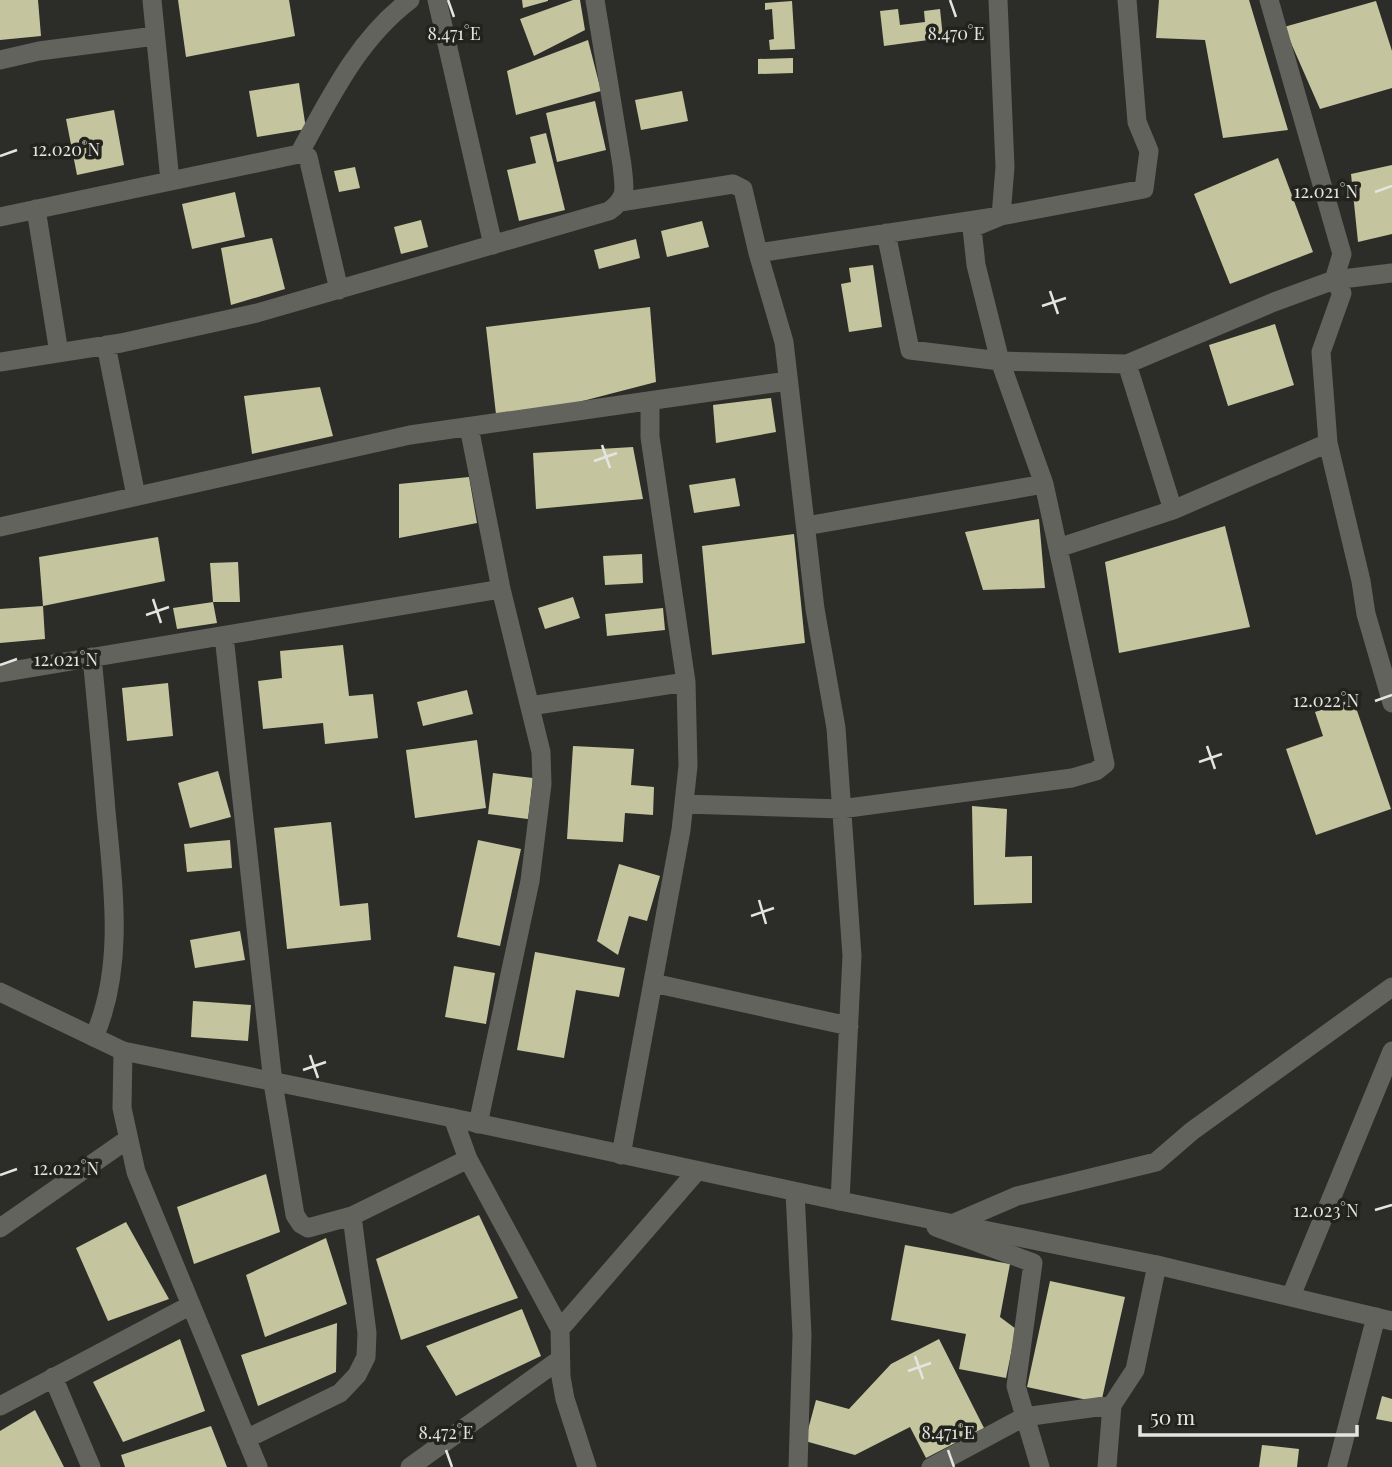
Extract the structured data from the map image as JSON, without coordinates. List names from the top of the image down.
{
  "scale_bar": "50 m",
  "coordinates": [
    "8.471°E",
    "8.470°E",
    "12.020°N",
    "12.021°N",
    "12.022°N",
    "12.023°N",
    "8.472°E"
  ]
}
